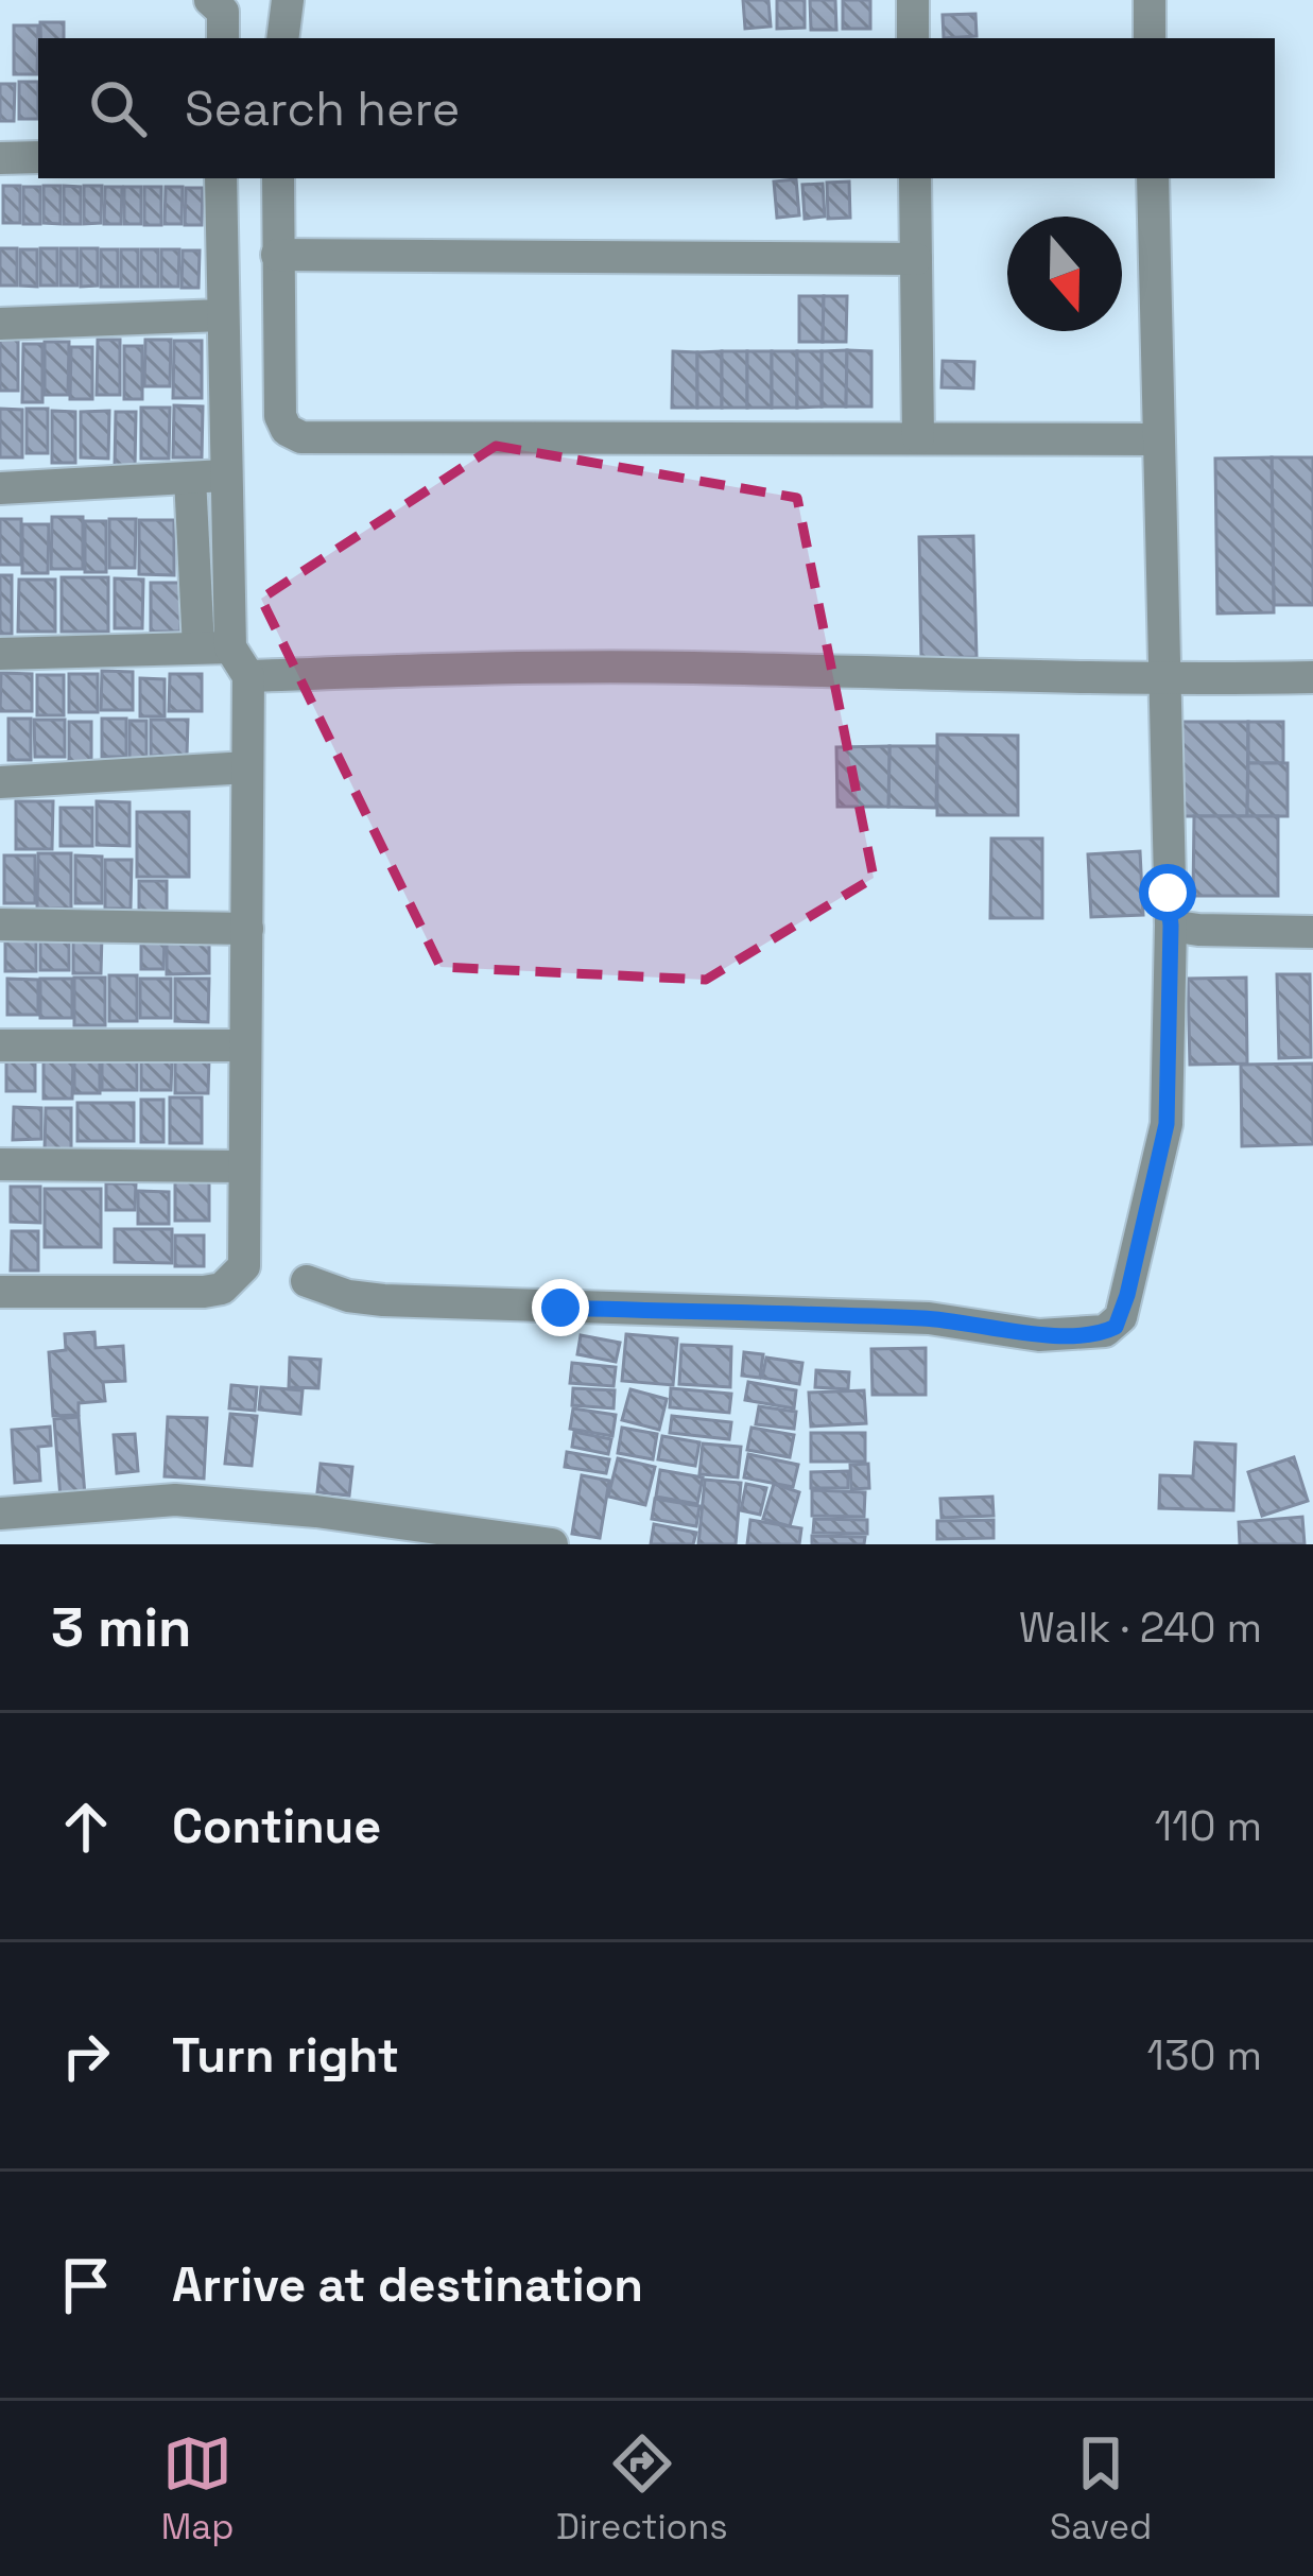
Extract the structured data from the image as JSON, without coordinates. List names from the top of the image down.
{
  "north": "bottom",
  "page": {
    "search": "Search here",
    "heading": ["3 min", "Walk · 240 m"],
    "list": [
      ["Continue", "110 m"],
      ["Turn right", "130 m"],
      "Arrive at destination"
    ],
    "nav": ["Map", "Directions", "Saved"]
  }
}
